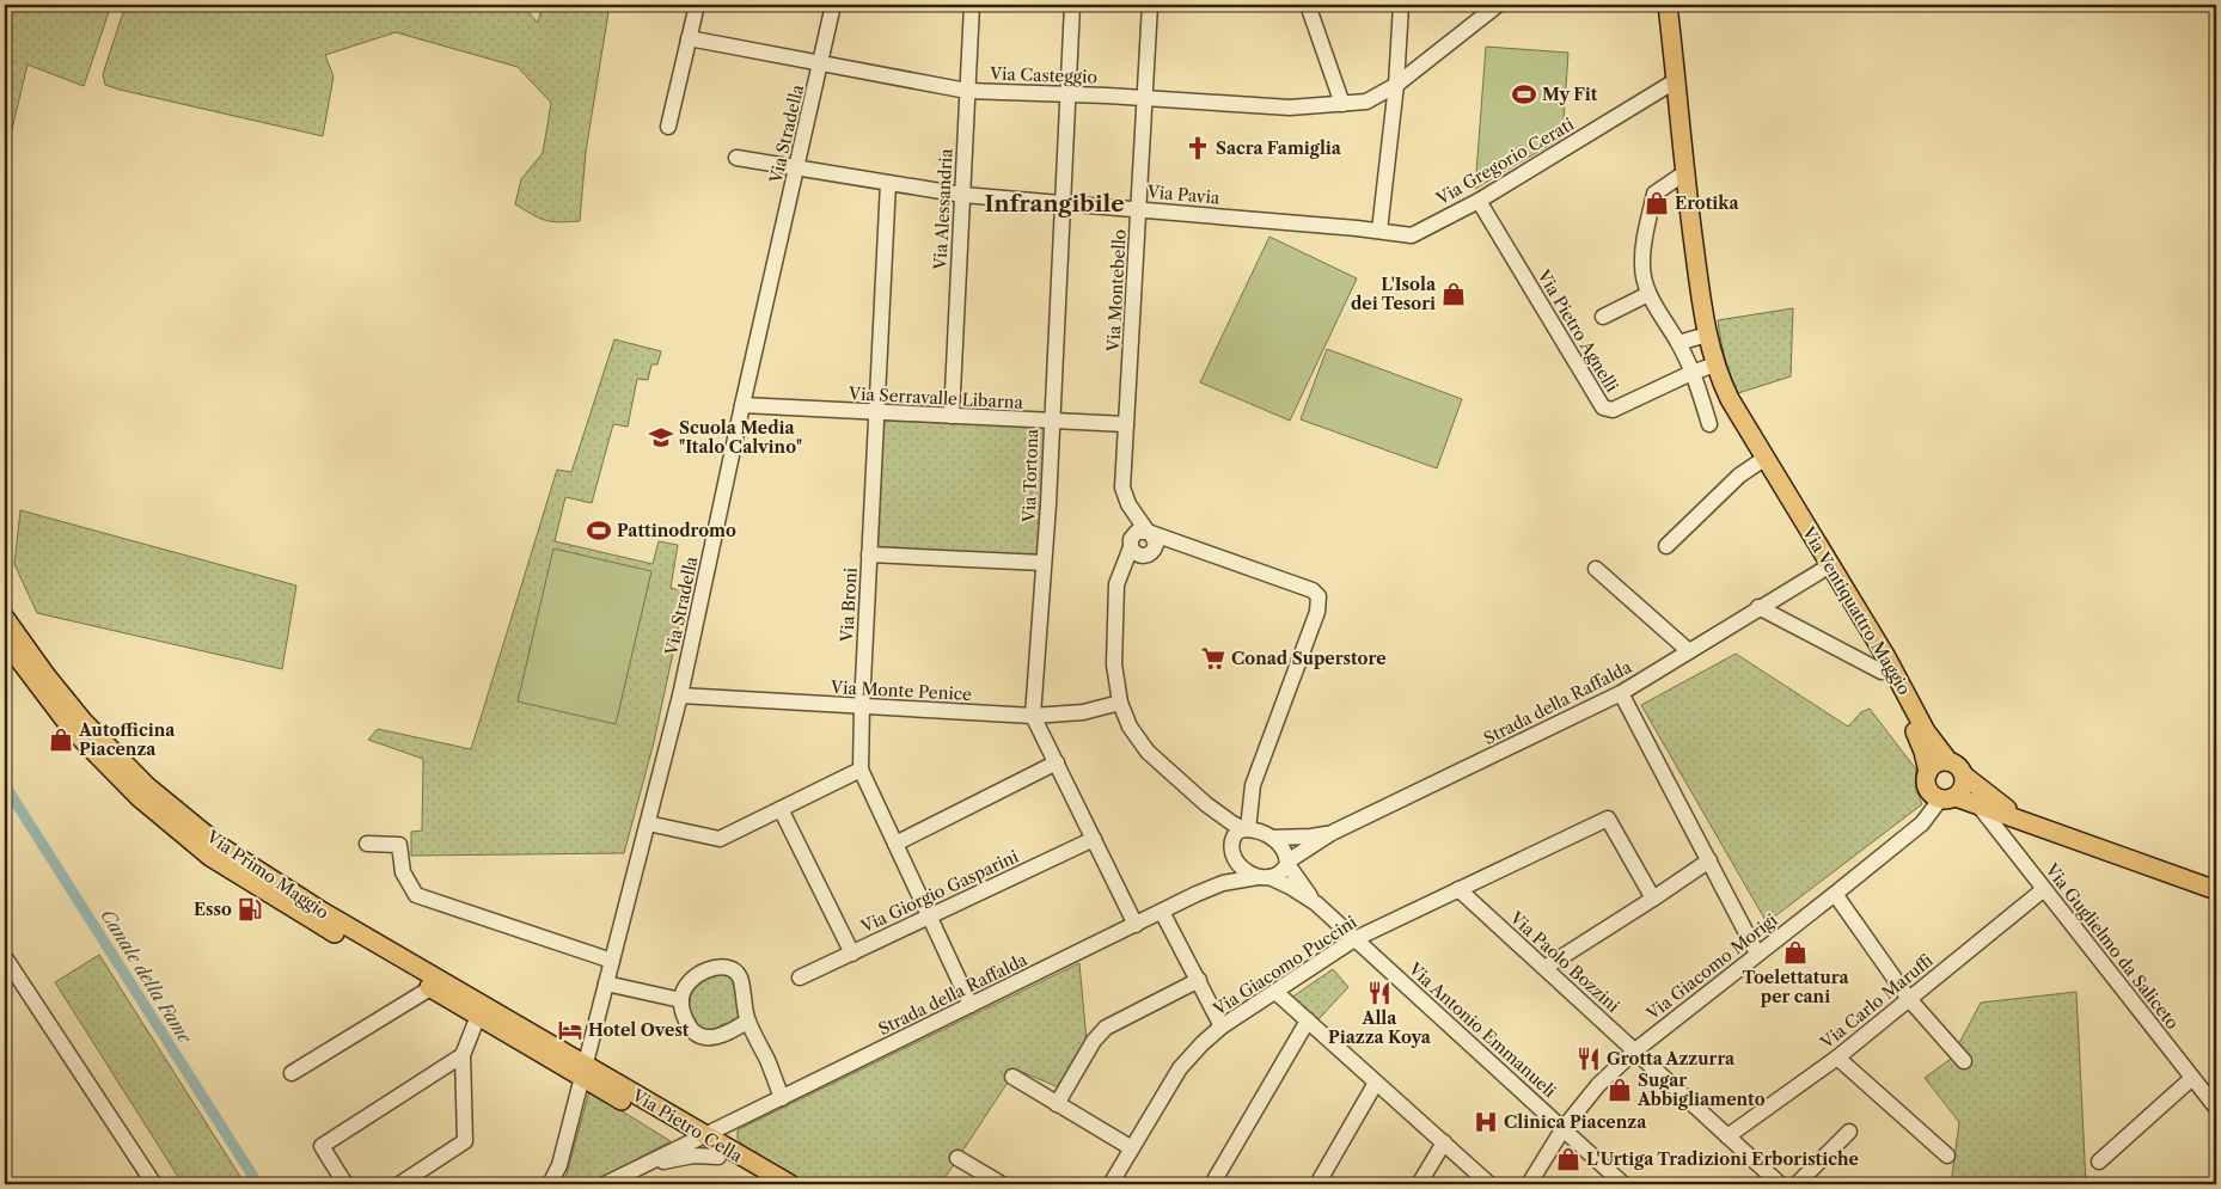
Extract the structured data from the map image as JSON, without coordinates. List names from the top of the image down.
{
  "streets": {
    "main road": ["Via Ventiquattro Maggio", "Via Primo Maggio", "Via Pietro Cella"],
    "street": [
      "Via Casteggio",
      "Via Stradella",
      "Via Gregorio Cerati",
      "Via Pavia",
      "Via Alessandria",
      "Via Montebello",
      "Via Pietro Agnelli",
      "Via Serravalle Libarna",
      "Via Tortona",
      "Via Broni",
      "Via Monte Penice",
      "Strada della Raffalda",
      "Via Giorgio Gasparini",
      "Via Guglielmo da Saliceto",
      "Via Paolo Bozzini",
      "Via Giacomo Puccini",
      "Via Giacomo Morigi",
      "Via Carlo Maruffi",
      "Via Antonio Emmanueli"
    ]
  },
  "crossings": [
    ["Via Casteggio", "Via Stradella"],
    ["Via Casteggio", "Via Alessandria"],
    ["Via Casteggio", "Via Montebello"],
    ["Via Casteggio", "Via Tortona"],
    ["Via Stradella", "Via Pavia"],
    ["Via Stradella", "Via Serravalle Libarna"],
    ["Via Stradella", "Via Monte Penice"],
    ["Via Stradella", "Via Primo Maggio"],
    ["Via Stradella", "Via Pietro Cella"],
    ["Via Gregorio Cerati", "Via Pavia"],
    ["Via Gregorio Cerati", "Via Pietro Agnelli"],
    ["Via Gregorio Cerati", "Via Ventiquattro Maggio"],
    ["Via Pavia", "Via Alessandria"],
    ["Via Pavia", "Via Montebello"],
    ["Via Pavia", "Via Tortona"],
    ["Via Pavia", "Via Broni"],
    ["Via Alessandria", "Via Serravalle Libarna"],
    ["Via Montebello", "Via Serravalle Libarna"],
    ["Via Pietro Agnelli", "Via Ventiquattro Maggio"],
    ["Via Serravalle Libarna", "Via Tortona"],
    ["Via Serravalle Libarna", "Via Broni"],
    ["Via Tortona", "Via Monte Penice"],
    ["Via Broni", "Via Monte Penice"],
    ["Via Broni", "Strada della Raffalda"],
    ["Via Broni", "Via Giorgio Gasparini"],
    ["Via Ventiquattro Maggio", "Strada della Raffalda"],
    ["Via Ventiquattro Maggio", "Via Guglielmo da Saliceto"],
    ["Via Ventiquattro Maggio", "Via Giacomo Morigi"],
    ["Strada della Raffalda", "Via Antonio Emmanueli"],
    ["Strada della Raffalda", "Via Pietro Cella"],
    ["Via Primo Maggio", "Via Pietro Cella"],
    ["Via Guglielmo da Saliceto", "Via Carlo Maruffi"],
    ["Via Paolo Bozzini", "Via Giacomo Puccini"],
    ["Via Paolo Bozzini", "Via Giacomo Morigi"],
    ["Via Paolo Bozzini", "Via Carlo Maruffi"],
    ["Via Giacomo Puccini", "Via Antonio Emmanueli"],
    ["Via Giacomo Morigi", "Via Antonio Emmanueli"]
  ],
  "districts": ["Infrangibile"],
  "water": ["Canale della Fame"],
  "places": {
    "sports": ["My Fit", "Pattinodromo"],
    "church": ["Sacra Famiglia"],
    "shop": [
      "Erotika",
      "L'Isola dei Tesori",
      "Autofficina Piacenza",
      "Toelettatura per cani",
      "Sugar Abbigliamento",
      "L'Urtiga Tradizioni Erboristiche"
    ],
    "school or university": ["Scuola Media \"Italo Calvino\""],
    "supermarket": ["Conad Superstore"],
    "fuel station": ["Esso"],
    "restaurant": ["Alla Piazza Koya", "Grotta Azzurra"],
    "hotel": ["Hotel Ovest"],
    "hospital": ["Clinica Piacenza"]
  }
}
